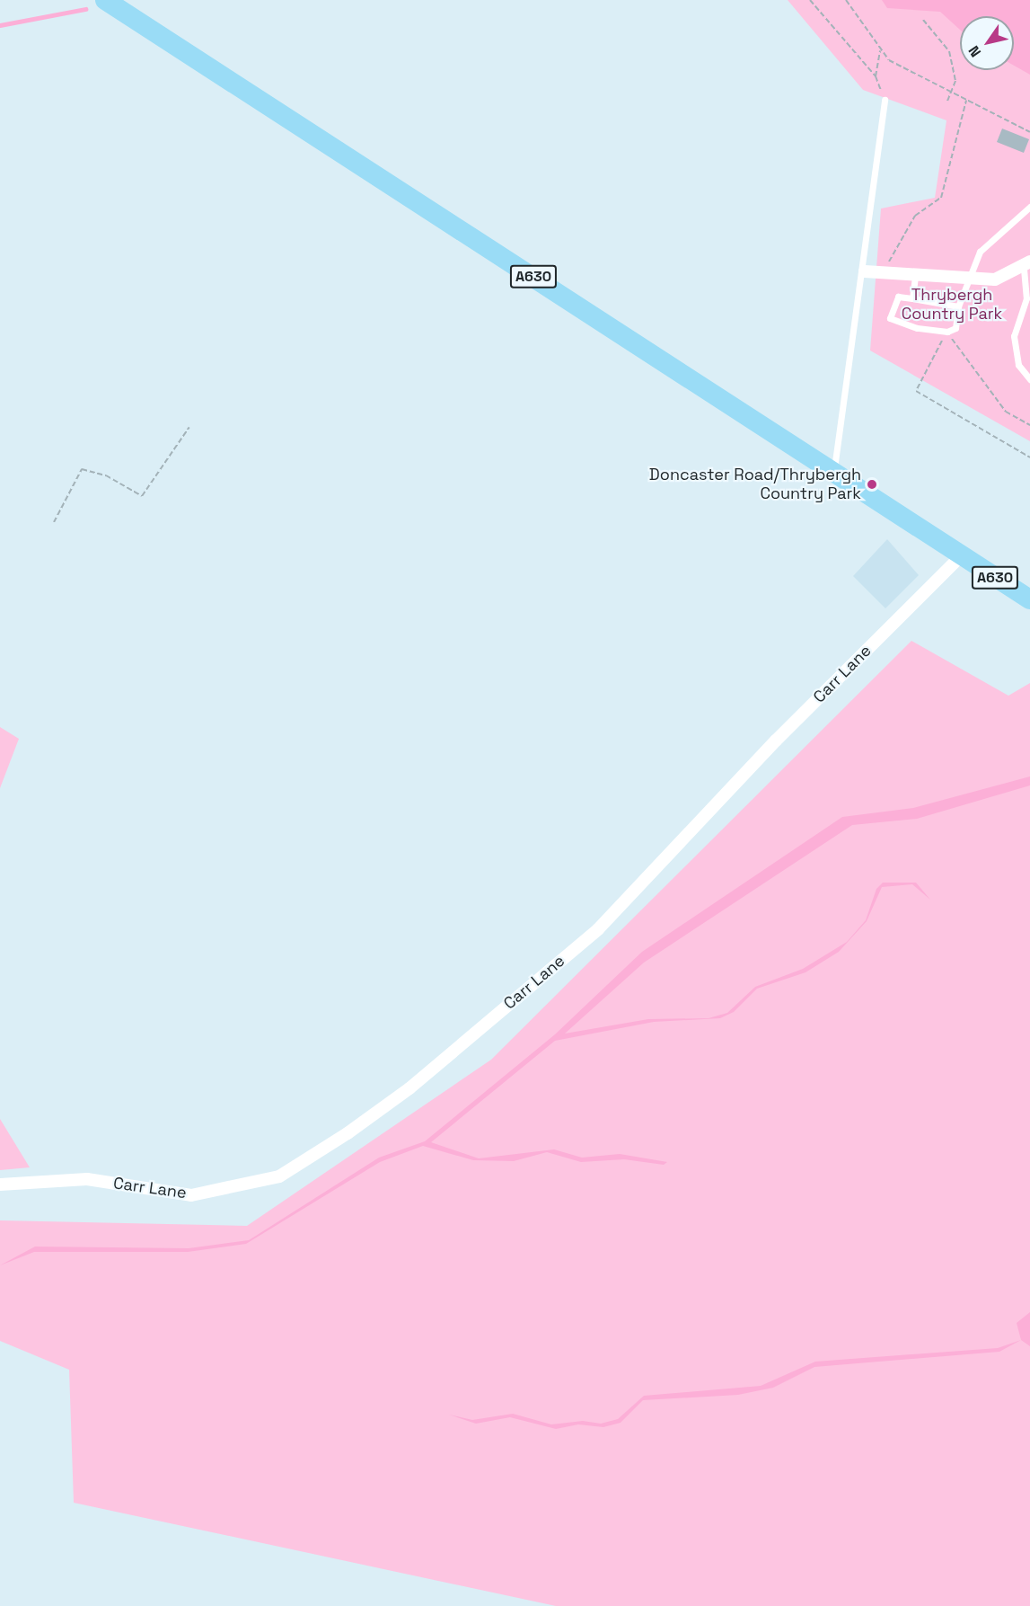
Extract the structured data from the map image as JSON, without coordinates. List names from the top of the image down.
{
  "streets": {
    "main road": ["A630"],
    "street": ["Carr Lane"]
  },
  "crossings": [
    ["A630", "Carr Lane"]
  ],
  "parks": ["Thrybergh Country Park"],
  "places": ["Doncaster Road/Thrybergh Country Park"],
  "north": "bottom left"
}
